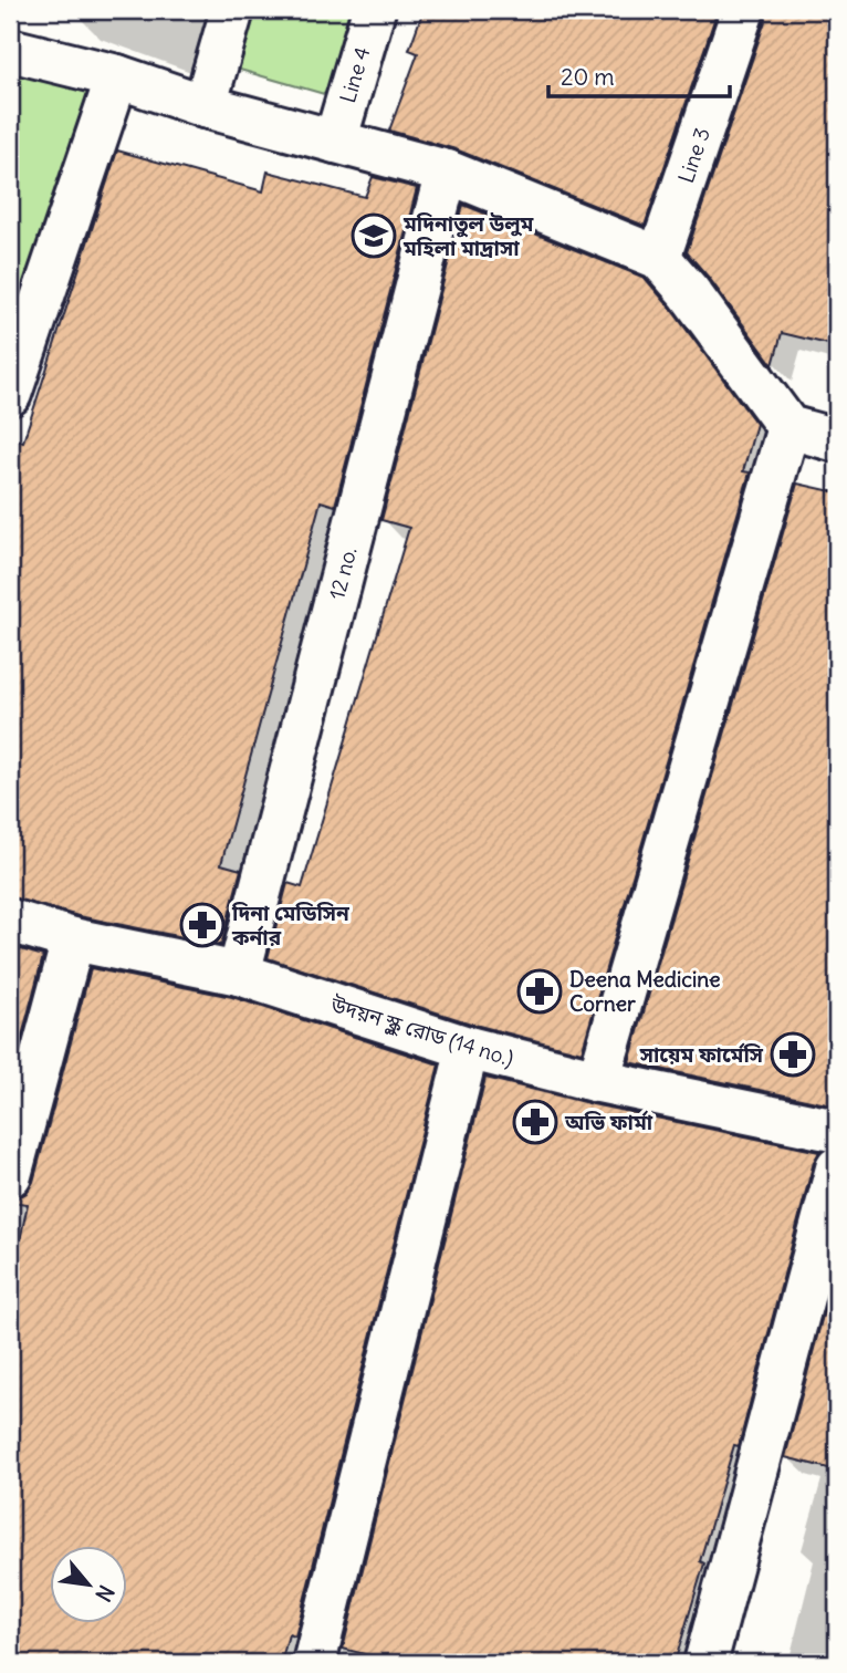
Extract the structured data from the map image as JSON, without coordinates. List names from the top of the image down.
{
  "streets": {
    "street": [
      "Line 4",
      "Line 3",
      "12 no.",
      "উদয়ন স্কুল রোড (14 no.)"
    ]
  },
  "crossings": [
    ["12 no.", "উদয়ন স্কুল রোড (14 no.)"]
  ],
  "places": {
    "school or university": ["মদিনাতুল উলুম মহিলা মাদ্রাসা"],
    "pharmacy": [
      "দিনা মেডিসিন কর্নার",
      "Deena Medicine Corner",
      "সায়েম ফার্মেসি",
      "অভি ফার্মা"
    ]
  },
  "scale_bar": "20 m",
  "north": "bottom right"
}
